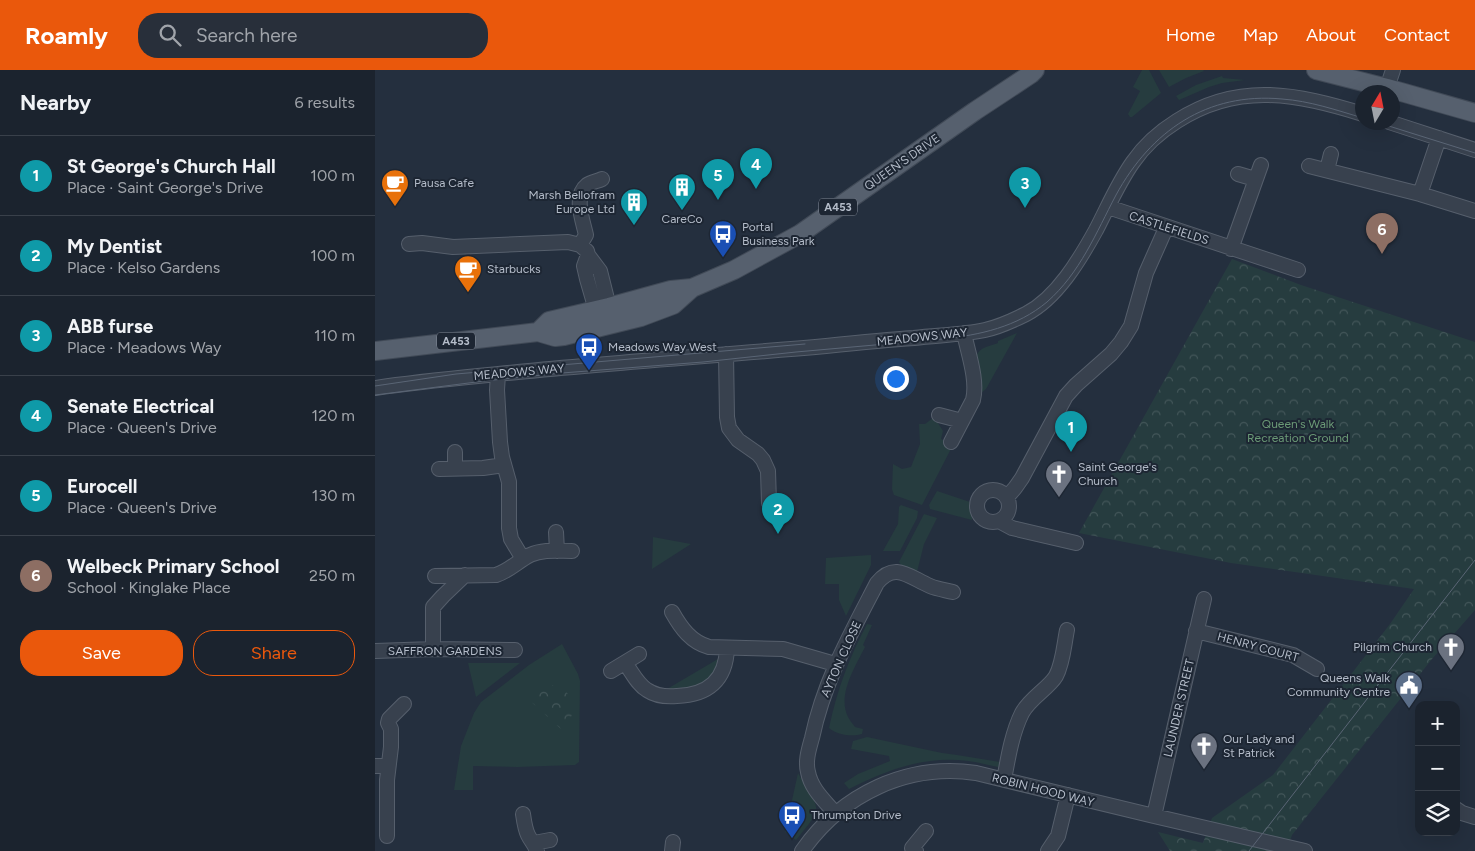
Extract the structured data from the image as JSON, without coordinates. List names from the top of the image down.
{
  "streets": {
    "main road": ["QUEEN'S DRIVE", "A453"],
    "street": [
      "CASTLEFIELDS",
      "MEADOWS WAY",
      "HENRY COURT",
      "SAFFRON GARDENS",
      "AYTON CLOSE",
      "LAUNDER STREET",
      "ROBIN HOOD WAY"
    ]
  },
  "crossings": [
    ["CASTLEFIELDS", "MEADOWS WAY"],
    ["HENRY COURT", "LAUNDER STREET"],
    ["AYTON CLOSE", "ROBIN HOOD WAY"],
    ["LAUNDER STREET", "ROBIN HOOD WAY"]
  ],
  "parks": ["Queen's Walk Recreation Ground"],
  "places": {
    "cafe": ["Pausa Cafe", "Starbucks"],
    "building": ["CareCo", "Marsh Bellofram Europe Ltd"],
    "bus stop": ["Portal Business Park", "Meadows Way West", "Thrumpton Drive"],
    "church": ["Saint George's Church", "Pilgrim Church", "Our Lady and St Patrick"],
    "public building": ["Queens Walk Community Centre"]
  },
  "north": "top",
  "page": {
    "header": "Roamly",
    "search": "Search here",
    "nav": [
      "Home",
      "Map",
      "About",
      "Contact"
    ],
    "heading": ["Nearby", "6 results"],
    "list": [
      {
        "mark": "1",
        "name": "St George's Church Hall",
        "note": "Place · Saint George's Drive",
        "value": "100 m"
      },
      {
        "mark": "2",
        "name": "My Dentist",
        "note": "Place · Kelso Gardens",
        "value": "100 m"
      },
      {
        "mark": "3",
        "name": "ABB furse",
        "note": "Place · Meadows Way",
        "value": "110 m"
      },
      {
        "mark": "4",
        "name": "Senate Electrical",
        "note": "Place · Queen's Drive",
        "value": "120 m"
      },
      {
        "mark": "5",
        "name": "Eurocell",
        "note": "Place · Queen's Drive",
        "value": "130 m"
      },
      {
        "mark": "6",
        "name": "Welbeck Primary School",
        "note": "School · Kinglake Place",
        "value": "250 m"
      }
    ],
    "pins": [
      "4",
      "5",
      "3",
      "6",
      "1",
      "2"
    ],
    "buttons": ["Save", "Share"],
    "map_buttons": ["+", "−"]
  }
}
